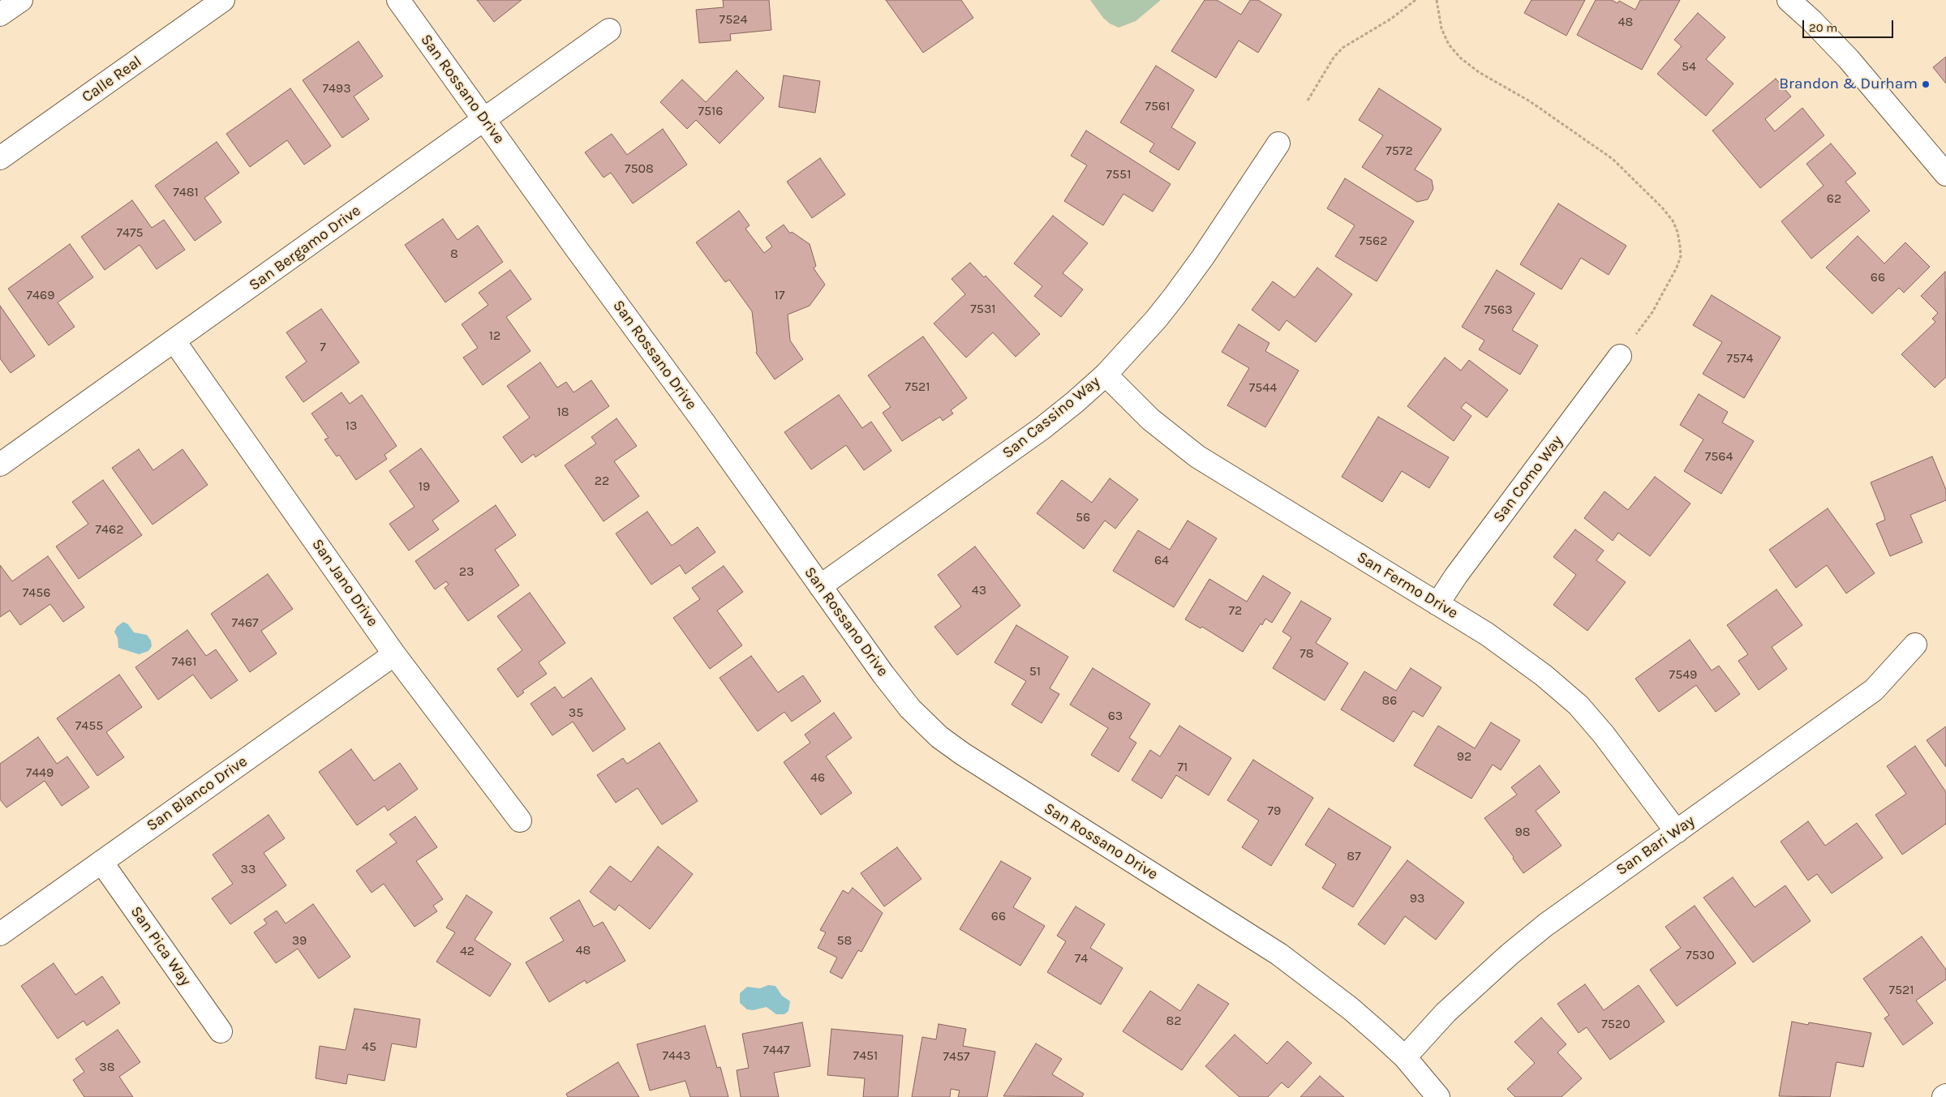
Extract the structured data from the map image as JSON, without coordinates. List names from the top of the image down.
{
  "streets": {
    "main road": [
      "Calle Real",
      "San Rossano Drive",
      "San Bergamo Drive",
      "San Cassino Way",
      "San Como Way",
      "San Jano Drive",
      "San Fermo Drive",
      "San Blanco Drive",
      "San Bari Way",
      "San Pica Way"
    ]
  },
  "crossings": [
    ["San Rossano Drive", "San Bergamo Drive"],
    ["San Rossano Drive", "San Cassino Way"],
    ["San Rossano Drive", "San Bari Way"],
    ["San Bergamo Drive", "San Jano Drive"],
    ["San Cassino Way", "San Fermo Drive"],
    ["San Como Way", "San Fermo Drive"],
    ["San Jano Drive", "San Blanco Drive"],
    ["San Fermo Drive", "San Bari Way"],
    ["San Blanco Drive", "San Pica Way"]
  ],
  "places": ["Brandon & Durham"],
  "house_numbers": [
    "7524",
    "48",
    "54",
    "7493",
    "7561",
    "7516",
    "7572",
    "7508",
    "7551",
    "7481",
    "62",
    "7475",
    "7562",
    "8",
    "66",
    "7469",
    "17",
    "7531",
    "7563",
    "12",
    "7",
    "7574",
    "7521",
    "7544",
    "18",
    "13",
    "7564",
    "22",
    "19",
    "56",
    "7462",
    "64",
    "23",
    "43",
    "7456",
    "72",
    "7467",
    "78",
    "7461",
    "51",
    "7549",
    "86",
    "35",
    "63",
    "7455",
    "92",
    "71",
    "7449",
    "46",
    "79",
    "98",
    "87",
    "33",
    "93",
    "66",
    "39",
    "58",
    "48",
    "42",
    "7530",
    "74",
    "7521",
    "82",
    "7520",
    "45",
    "7447",
    "7443",
    "7451",
    "7457",
    "38"
  ],
  "scale_bar": "20 m"
}
